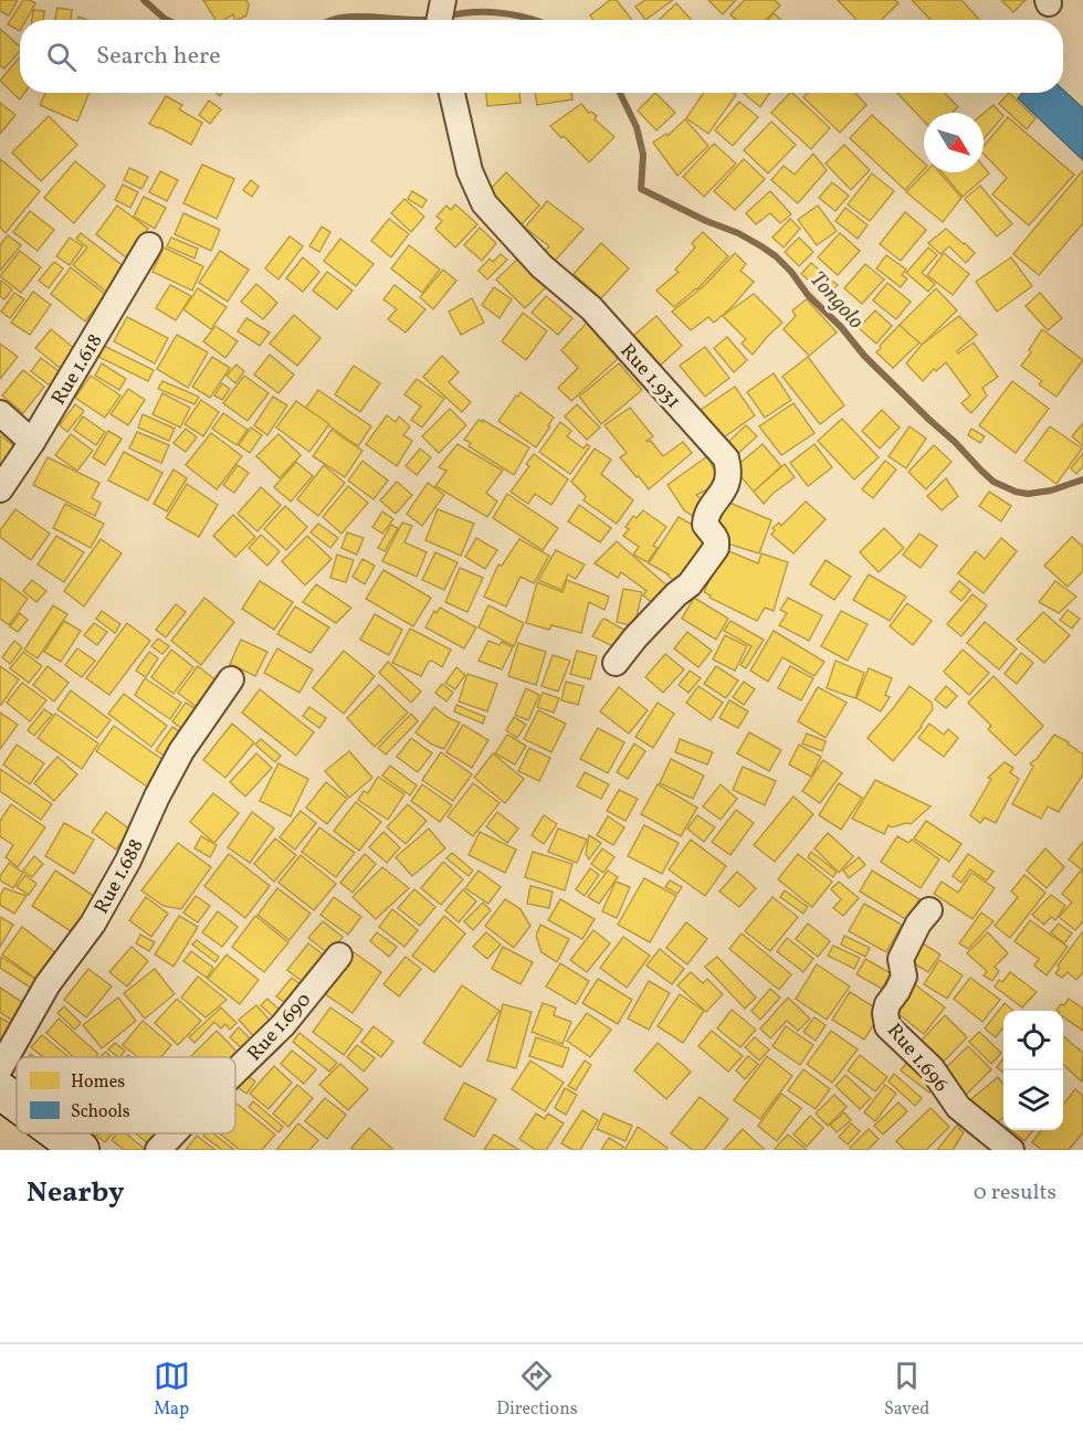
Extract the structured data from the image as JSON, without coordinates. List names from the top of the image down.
{
  "streets": {
    "street": [
      "Rue 1.618",
      "Rue 1.931",
      "Rue 1.688",
      "Rue 1.690",
      "Rue 1.696"
    ]
  },
  "water": ["Tongolo"],
  "legend": ["Homes", "Schools"],
  "north": "bottom right",
  "page": {
    "search": "Search here",
    "heading": ["Nearby", "0 results"],
    "nav": ["Map", "Directions", "Saved"]
  }
}
